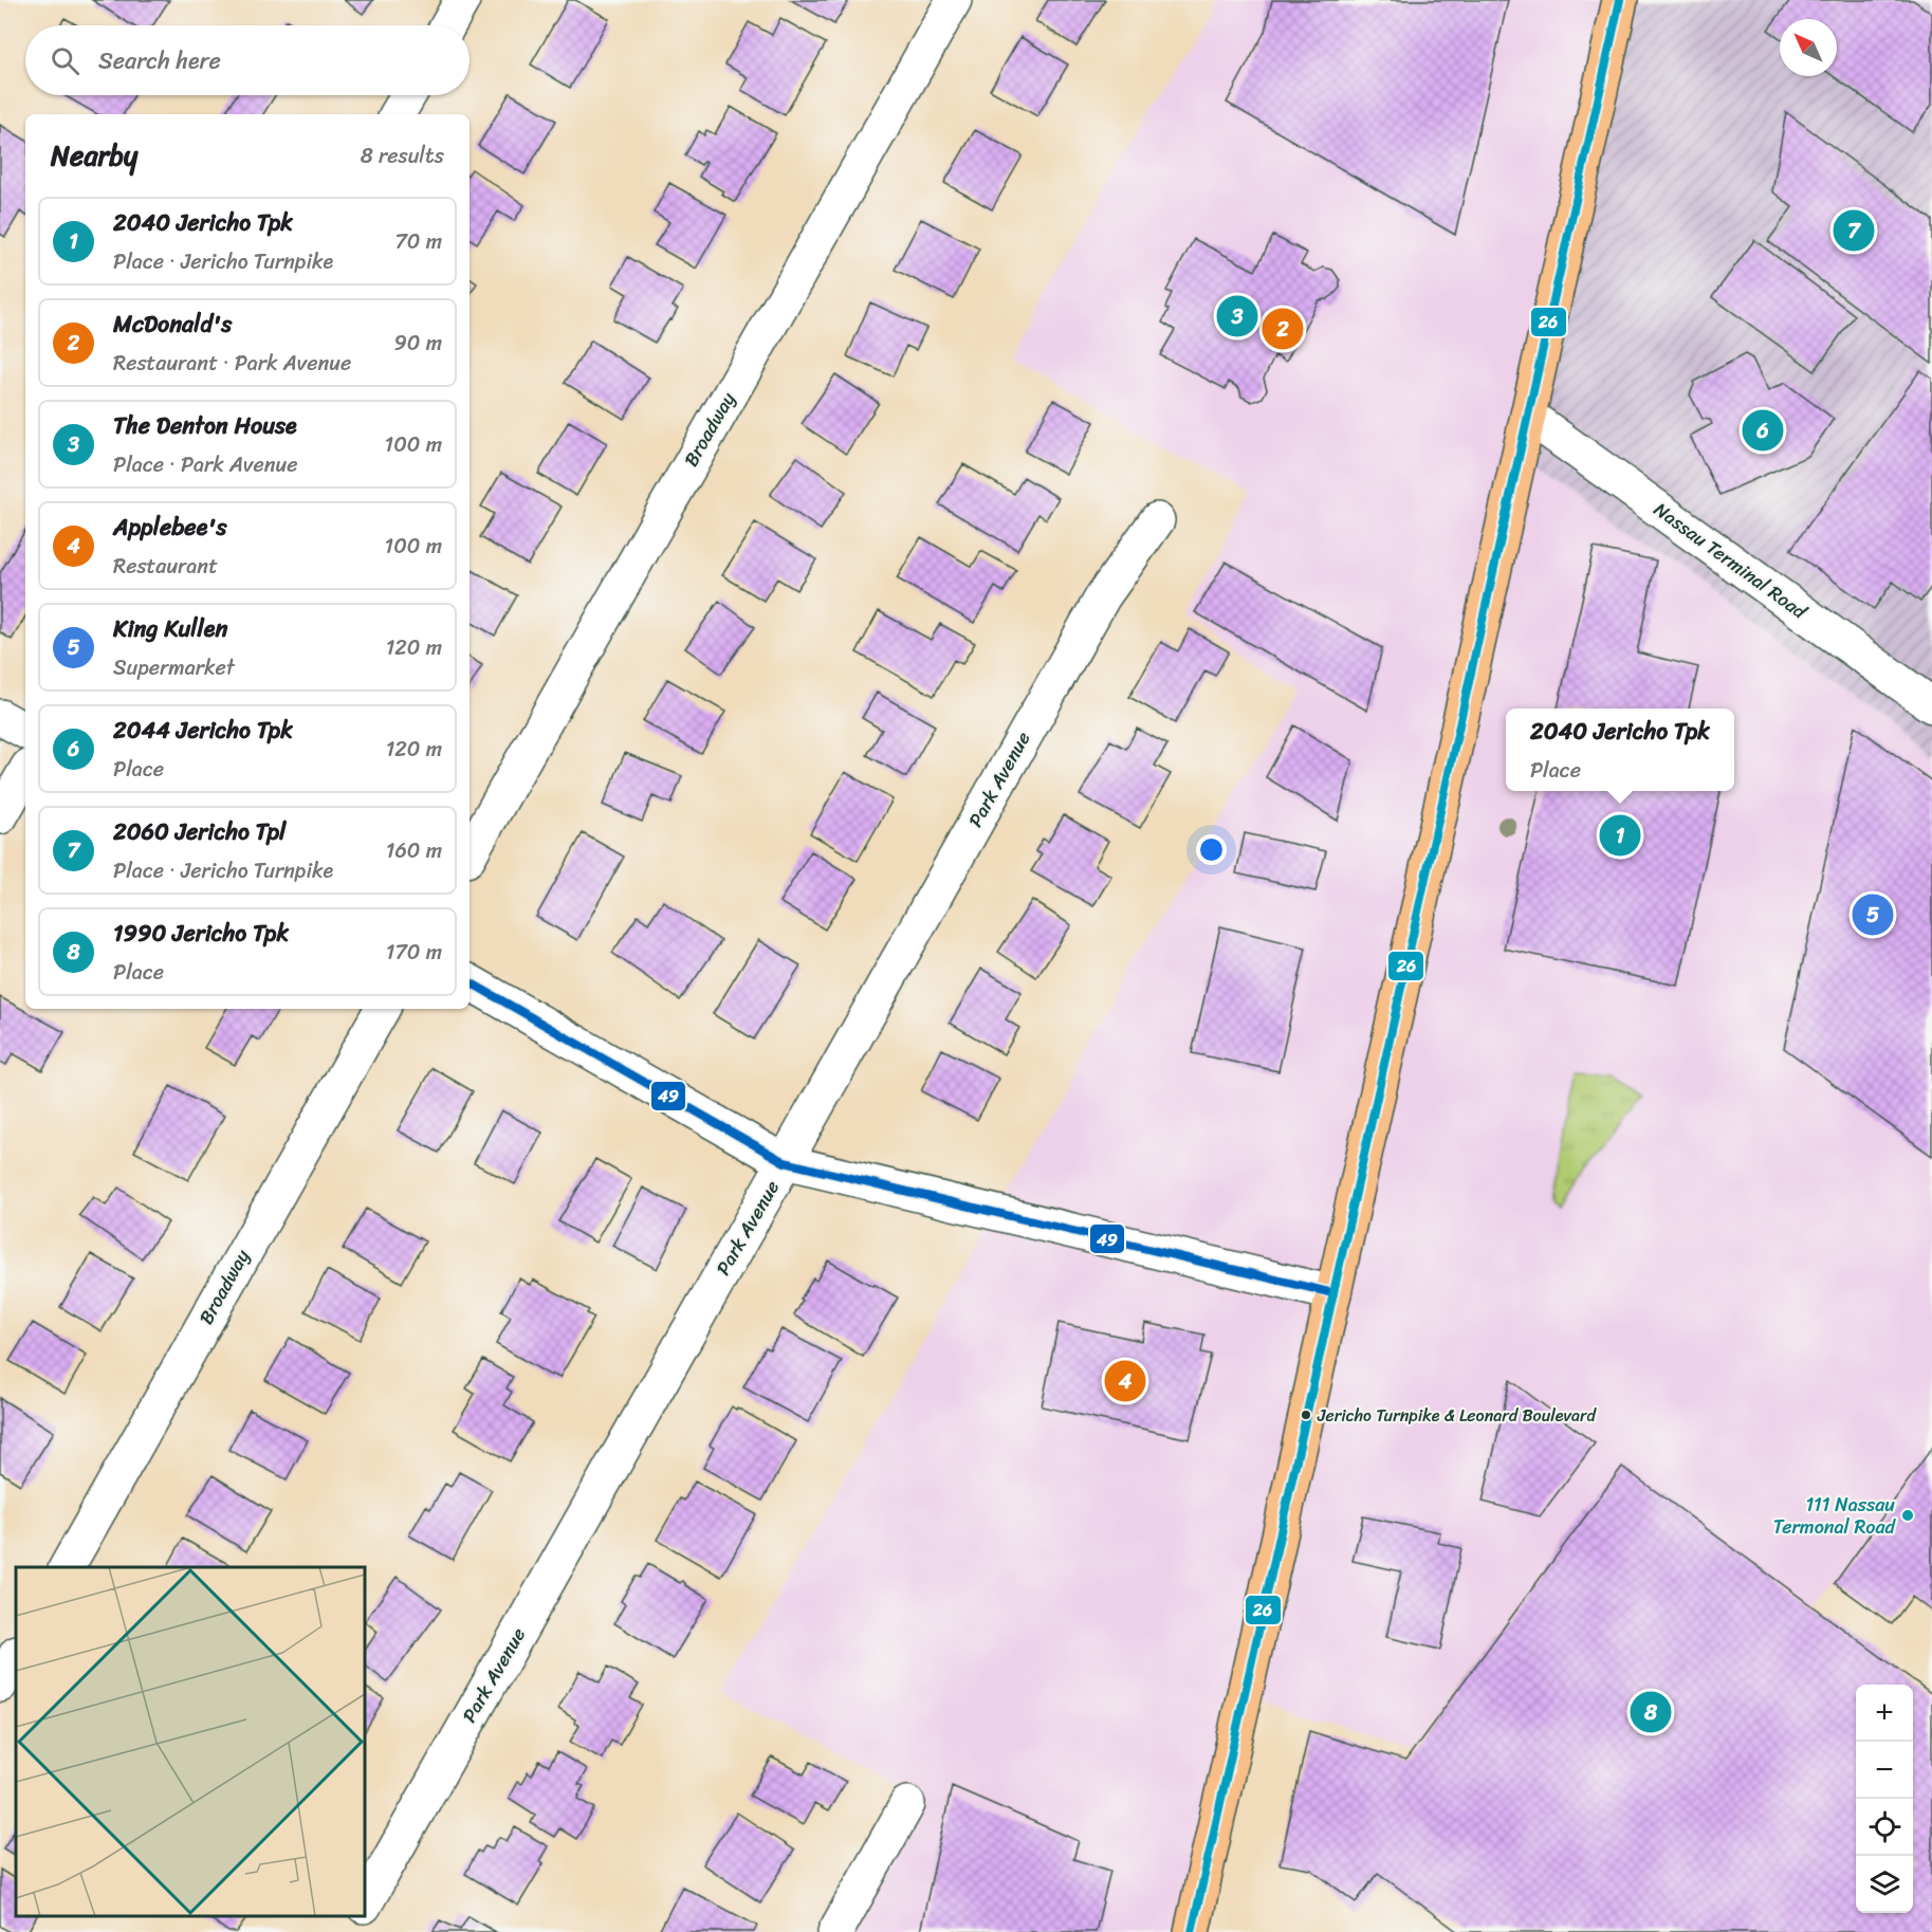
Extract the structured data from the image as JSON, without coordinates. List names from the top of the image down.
{
  "streets": {
    "street": ["Broadway", "Nassau Terminal Road", "Park Avenue"]
  },
  "places": ["Jericho Turnpike & Leonard Boulevard", "111 Nassau Termonal Road"],
  "lines": ["transit line 26", "transit line 49"],
  "north": "top left",
  "page": {
    "search": "Search here",
    "heading": ["Nearby", "8 results"],
    "list": [
      {
        "mark": "1",
        "name": "2040 Jericho Tpk",
        "note": "Place · Jericho Turnpike",
        "value": "70 m"
      },
      {
        "mark": "2",
        "name": "McDonald's",
        "note": "Restaurant · Park Avenue",
        "value": "90 m"
      },
      {
        "mark": "3",
        "name": "The Denton House",
        "note": "Place · Park Avenue",
        "value": "100 m"
      },
      {
        "mark": "4",
        "name": "Applebee's",
        "note": "Restaurant",
        "value": "100 m"
      },
      {
        "mark": "5",
        "name": "King Kullen",
        "note": "Supermarket",
        "value": "120 m"
      },
      {
        "mark": "6",
        "name": "2044 Jericho Tpk",
        "note": "Place",
        "value": "120 m"
      },
      {
        "mark": "7",
        "name": "2060 Jericho Tpl",
        "note": "Place · Jericho Turnpike",
        "value": "160 m"
      },
      {
        "mark": "8",
        "name": "1990 Jericho Tpk",
        "note": "Place",
        "value": "170 m"
      }
    ],
    "pins": [
      "7",
      "3",
      "2",
      "6",
      "1",
      "5",
      "4",
      "8"
    ],
    "popup": ["2040 Jericho Tpk", "Place"],
    "map_buttons": ["+", "−"]
  }
}
